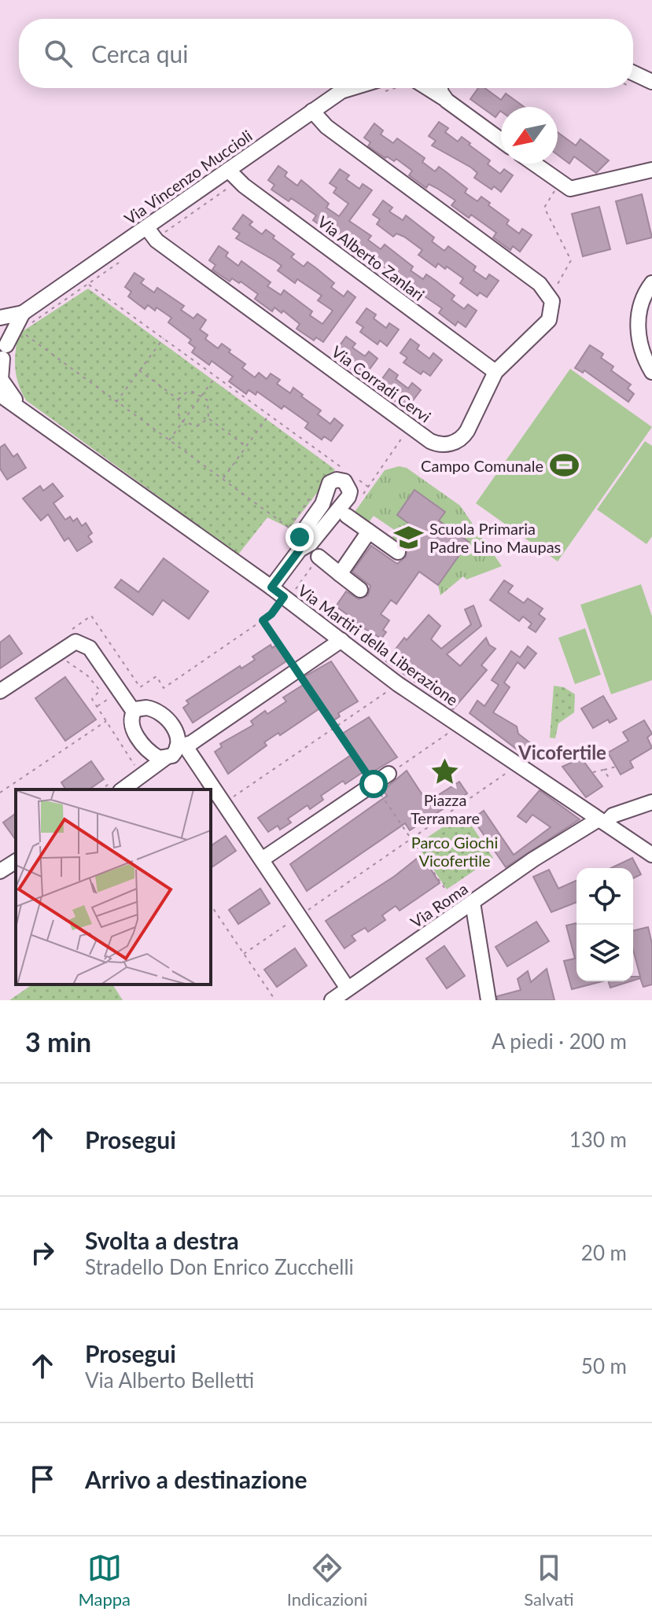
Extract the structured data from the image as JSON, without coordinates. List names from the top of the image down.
{
  "streets": {
    "street": [
      "Via Vincenzo Muccioli",
      "Via Alberto Zanlari",
      "Via Corradi Cervi",
      "Via Martiri della Liberazione",
      "Via Roma"
    ]
  },
  "crossings": [
    ["Via Vincenzo Muccioli", "Via Alberto Zanlari"],
    ["Via Vincenzo Muccioli", "Via Corradi Cervi"],
    ["Via Alberto Zanlari", "Via Corradi Cervi"],
    ["Via Martiri della Liberazione", "Via Roma"]
  ],
  "districts": ["Vicofertile"],
  "parks": ["Parco Giochi Vicofertile"],
  "places": {
    "sports": ["Campo Comunale"],
    "school or university": ["Scuola Primaria Padre Lino Maupas"],
    "place": ["Piazza Terramare"]
  },
  "north": "bottom left",
  "page": {
    "search": "Cerca qui",
    "heading": ["3 min", "A piedi · 200 m"],
    "list": [
      ["Prosegui", "130 m"],
      ["Svolta a destra", "Stradello Don Enrico Zucchelli", "20 m"],
      ["Prosegui", "Via Alberto Belletti", "50 m"],
      "Arrivo a destinazione"
    ],
    "nav": ["Mappa", "Indicazioni", "Salvati"]
  }
}
